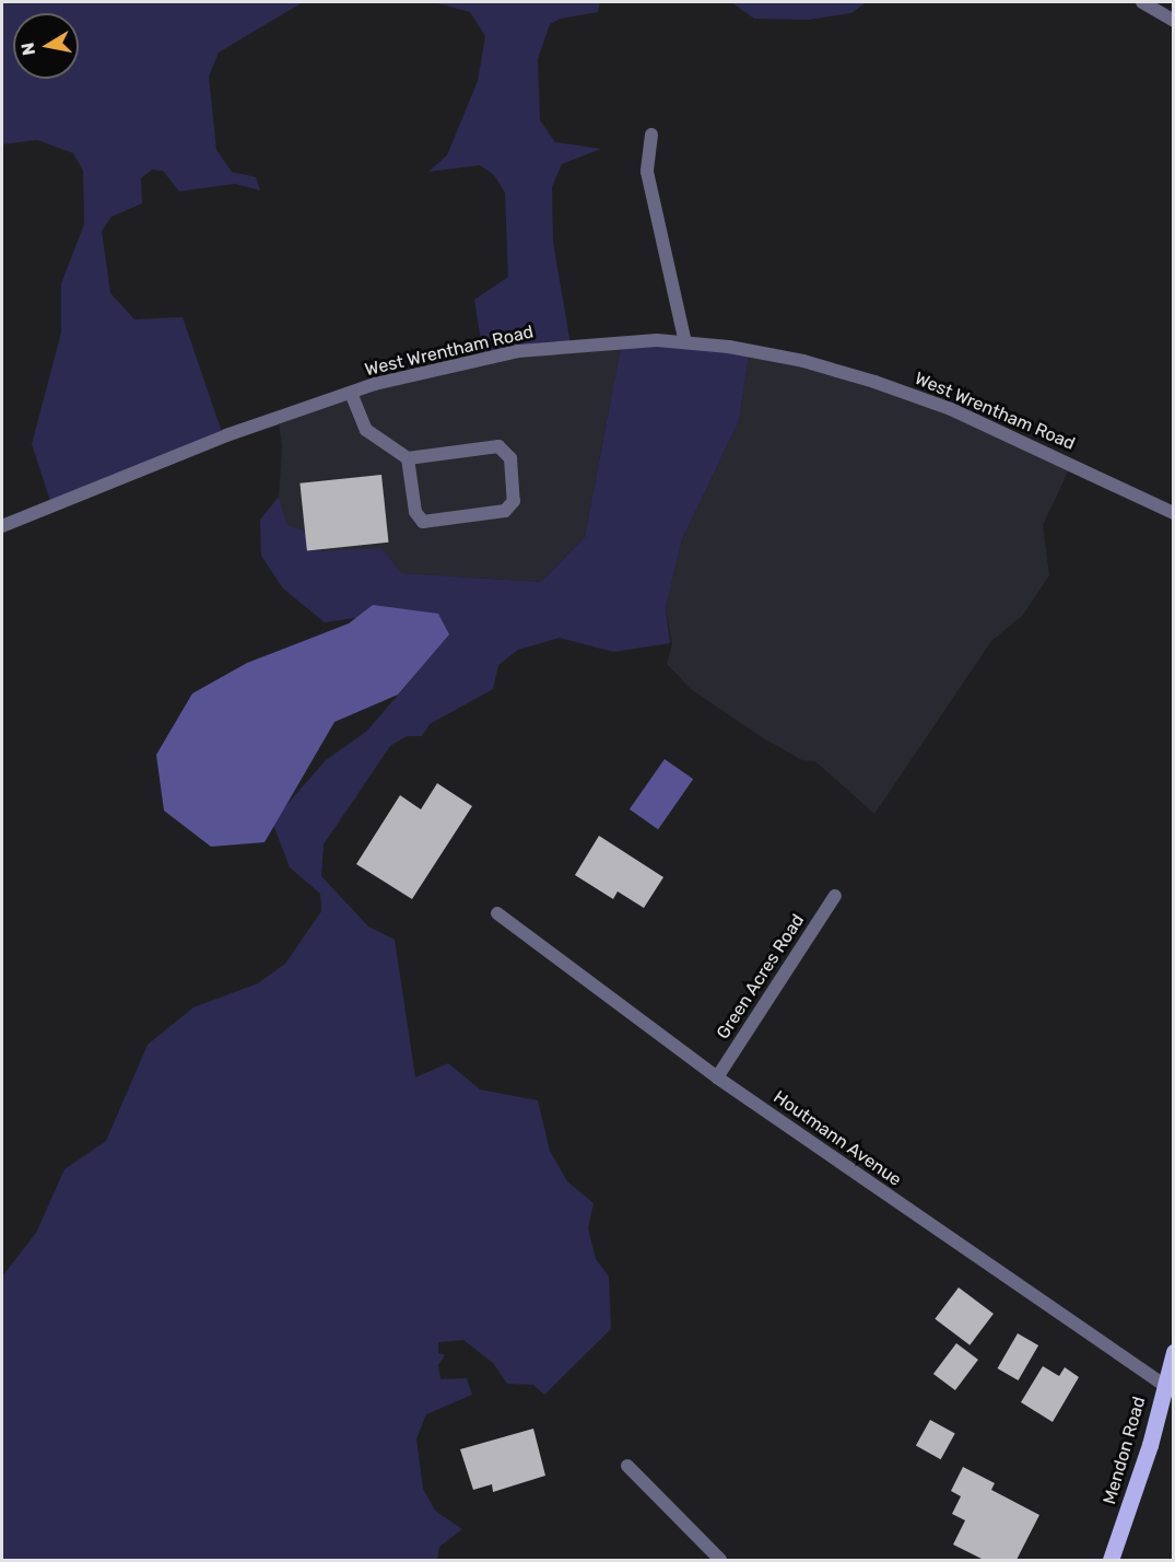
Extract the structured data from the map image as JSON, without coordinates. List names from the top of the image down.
{
  "streets": {
    "main road": ["Mendon Road"],
    "street": ["West Wrentham Road", "Green Acres Road", "Houtmann Avenue"]
  },
  "crossings": [
    ["Green Acres Road", "Houtmann Avenue"],
    ["Houtmann Avenue", "Mendon Road"]
  ],
  "north": "left"
}
